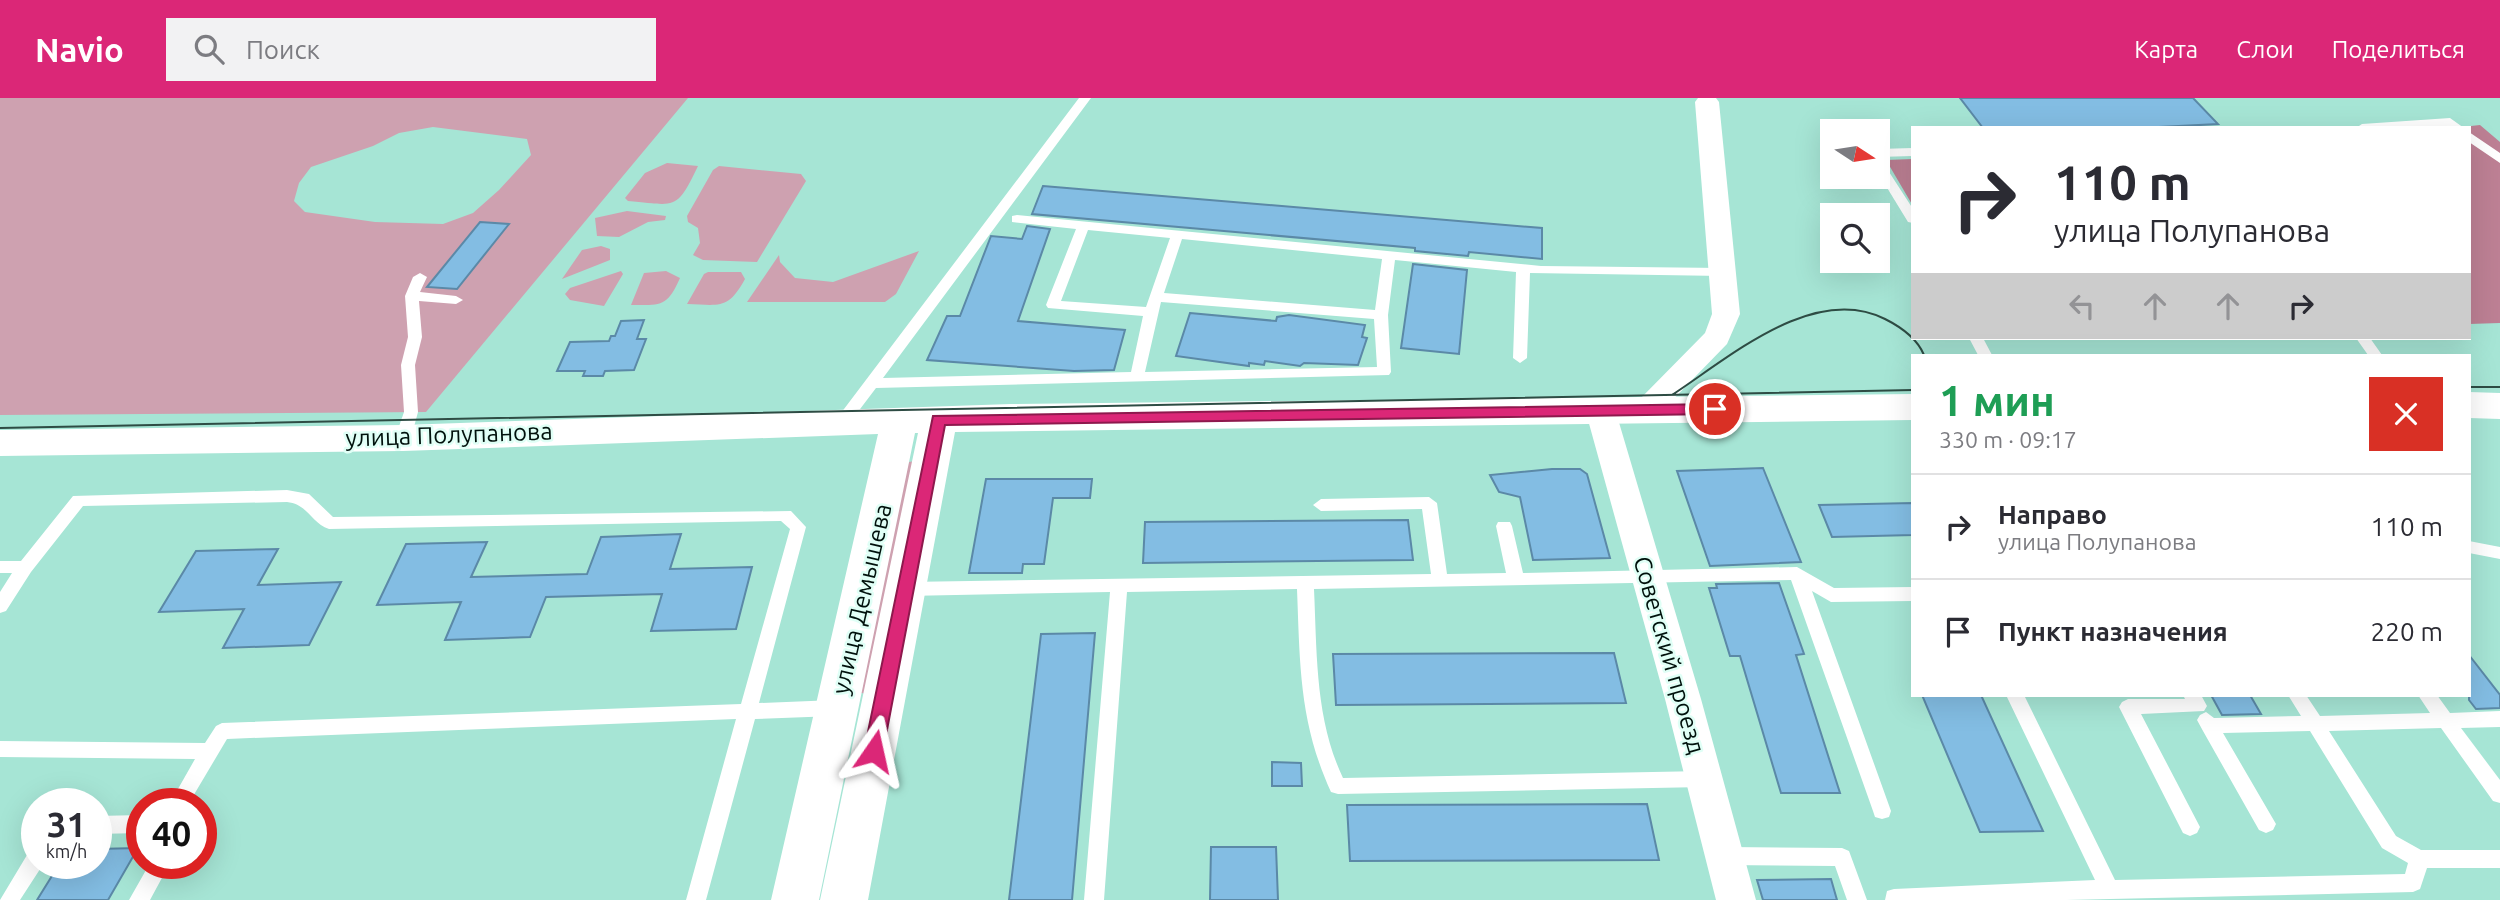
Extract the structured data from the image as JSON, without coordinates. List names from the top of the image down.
{
  "streets": {
    "street": ["улица Полупанова", "улица Демышева", "Советский проезд"]
  },
  "crossings": [
    ["улица Полупанова", "улица Демышева"],
    ["улица Полупанова", "Советский проезд"]
  ],
  "north": "right",
  "page": {
    "header": "Navio",
    "search": "Поиск",
    "nav": ["Карта", "Слои", "Поделиться"],
    "turn": ["110 m", "улица Полупанова"],
    "heading": ["1 мин", "330 m · 09:17"],
    "list": [
      {
        "name": "Направо",
        "note": "улица Полупанова",
        "value": "110 m"
      },
      {
        "name": "Пункт назначения",
        "value": "220 m"
      }
    ],
    "speed": "31 km/h",
    "limit": "40"
  }
}
